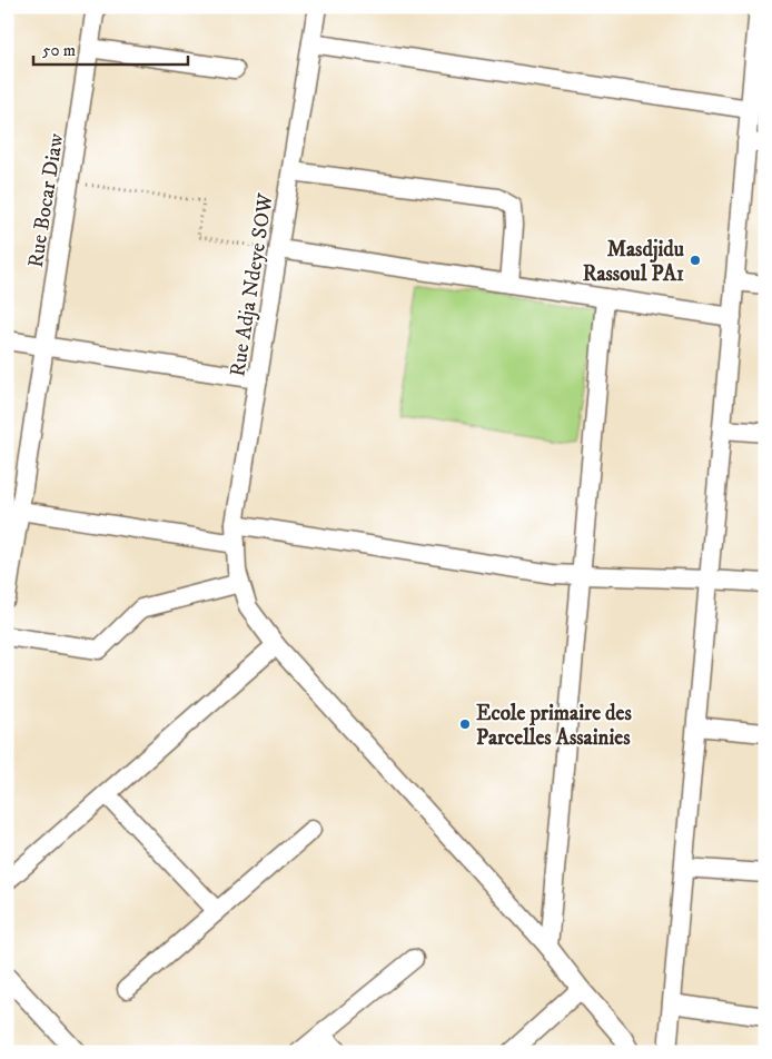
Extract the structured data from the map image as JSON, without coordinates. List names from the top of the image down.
{
  "streets": {
    "street": ["Rue Bocar Diaw", "Rue Adja Ndeye SOW"]
  },
  "places": ["Masdjidu Rassoul PA1", "Ecole primaire des Parcelles Assainies"],
  "scale_bar": "50 m"
}
